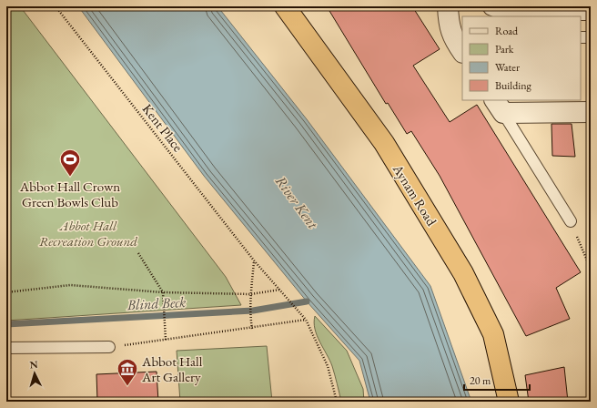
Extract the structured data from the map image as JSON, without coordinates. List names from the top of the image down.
{
  "streets": {
    "highway": ["Aynam Road"],
    "path": ["Kent Place"]
  },
  "water": ["River Kent", "Blind Beck"],
  "parks": ["Abbot Hall Recreation Ground"],
  "places": {
    "sports": ["Abbot Hall Crown Green Bowls Club"],
    "museum": ["Abbot Hall Art Gallery"]
  },
  "legend": [
    "Road",
    "Park",
    "Water",
    "Building"
  ],
  "scale_bar": "20 m",
  "north": "top"
}
